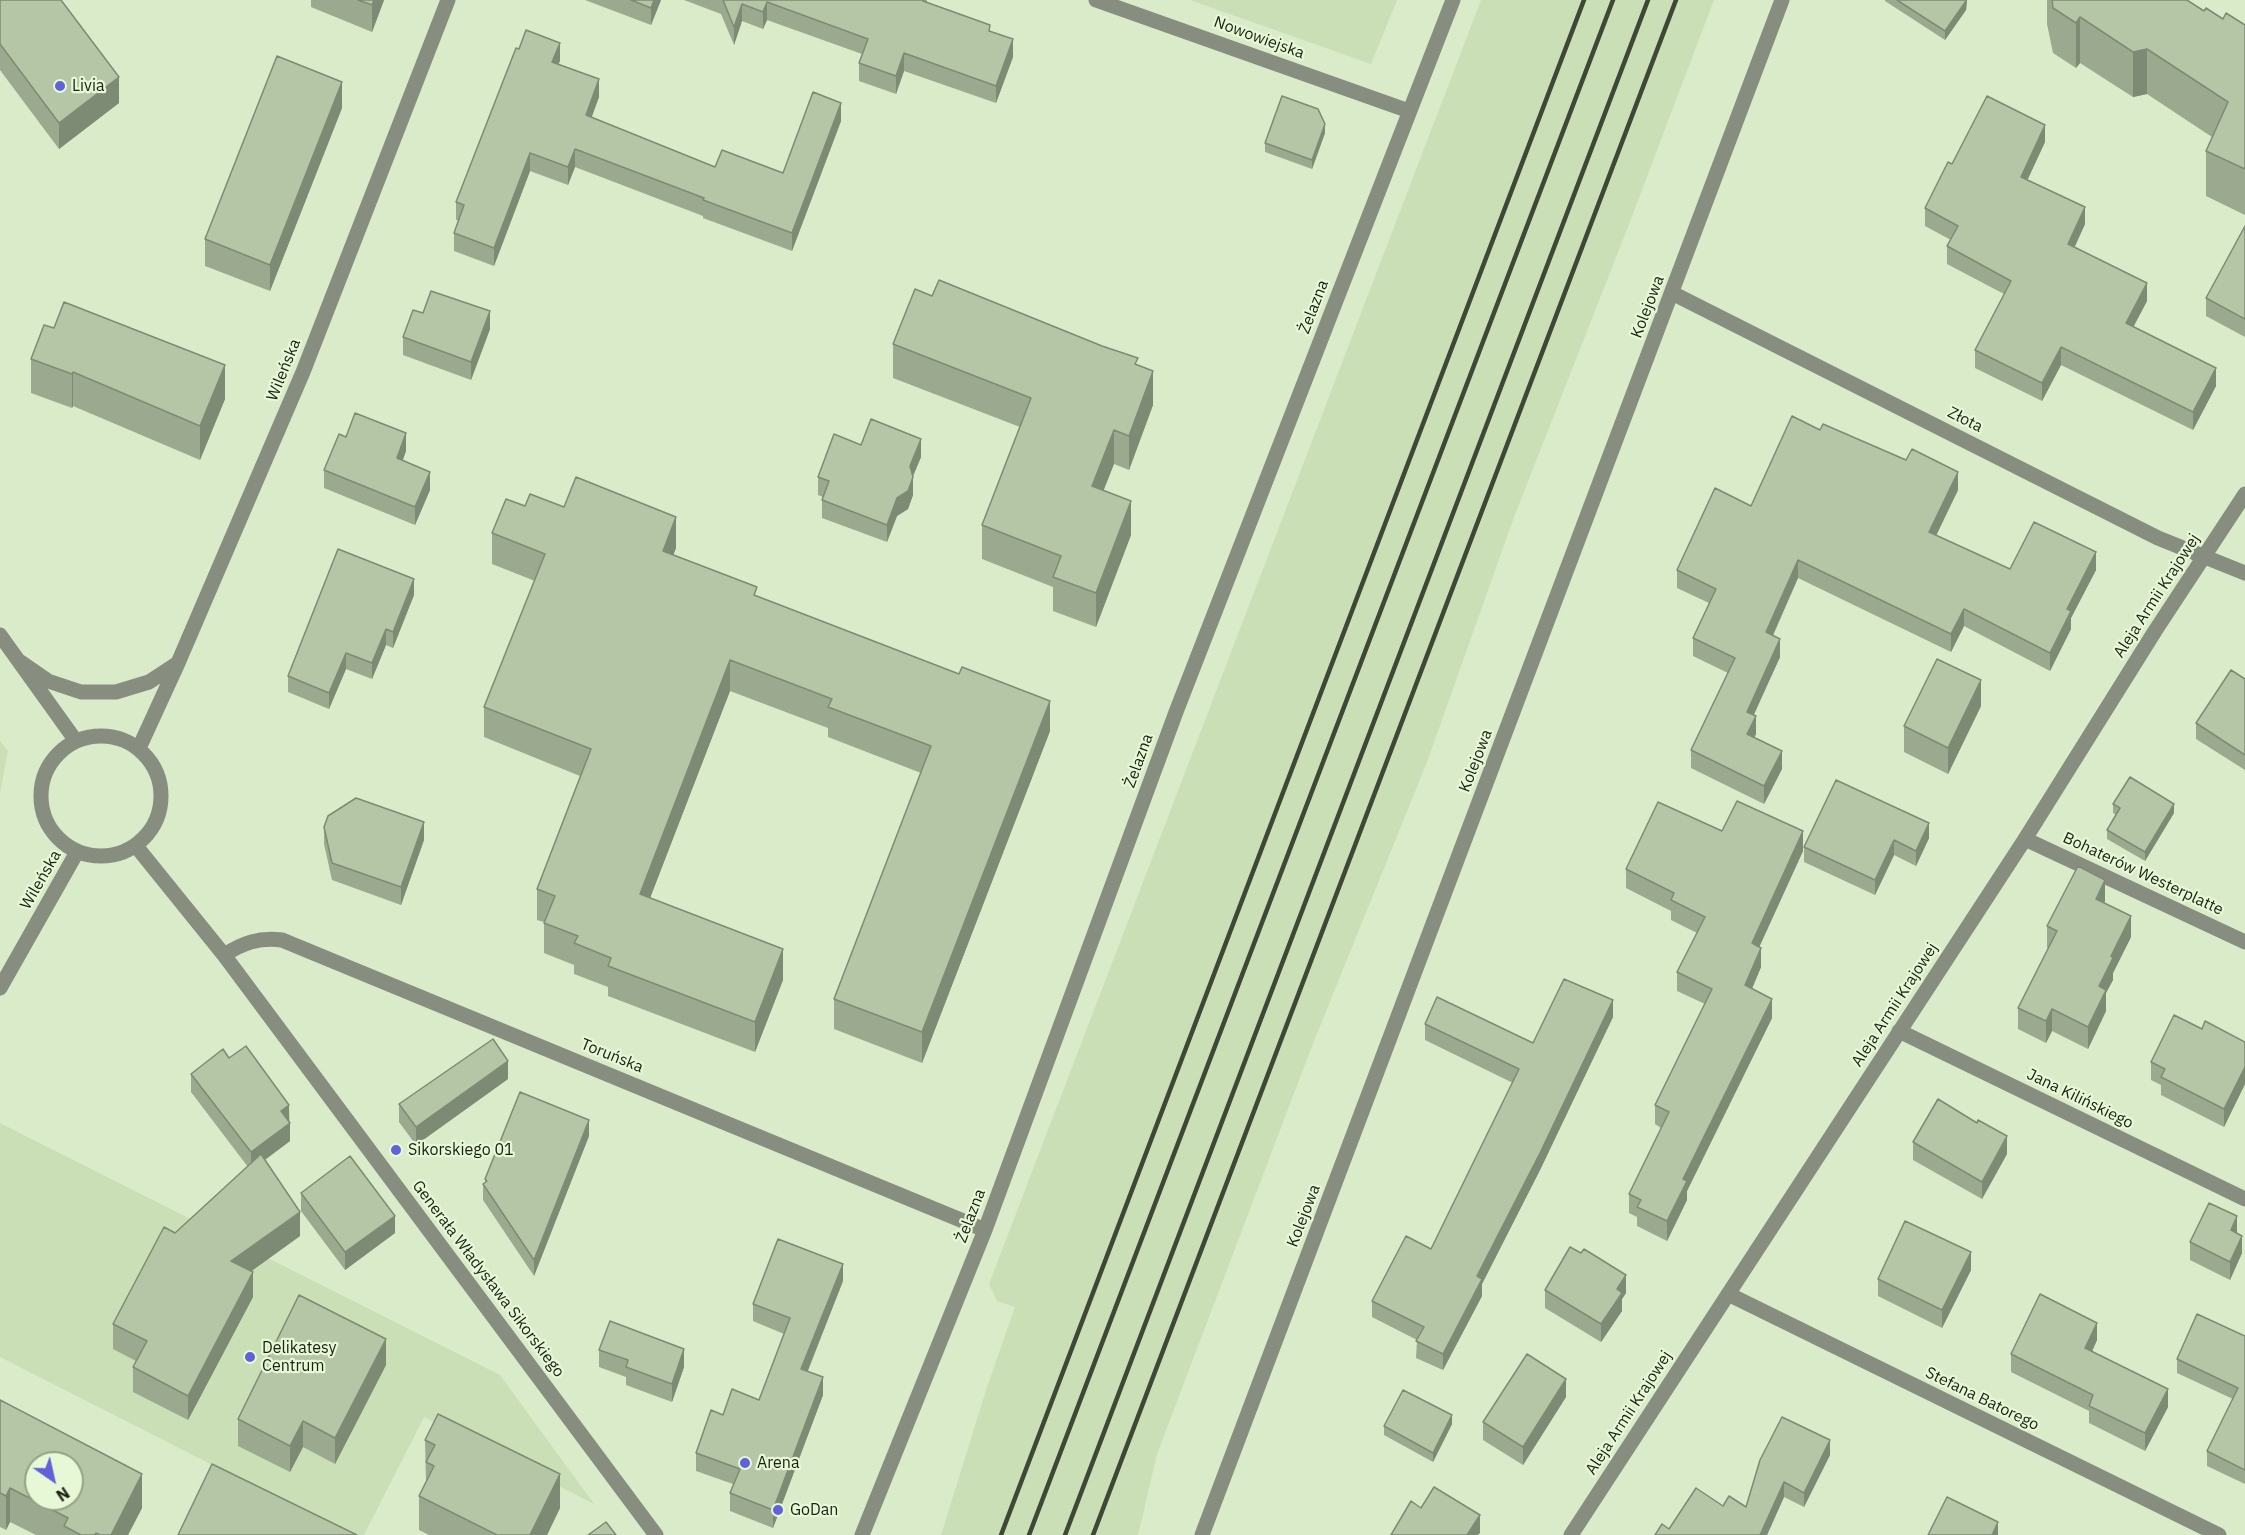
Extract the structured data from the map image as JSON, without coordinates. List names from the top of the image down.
{
  "streets": {
    "street": [
      "Nowowiejska",
      "Żelazna",
      "Kolejowa",
      "Wileńska",
      "Złota",
      "Aleja Armii Krajowej",
      "Bohaterów Westerplatte",
      "Toruńska",
      "Jana Kilińskiego",
      "Generała Władysława Sikorskiego",
      "Stefana Batorego"
    ]
  },
  "crossings": [
    ["Nowowiejska", "Żelazna"],
    ["Żelazna", "Toruńska"],
    ["Kolejowa", "Złota"],
    ["Wileńska", "Generała Władysława Sikorskiego"],
    ["Złota", "Aleja Armii Krajowej"],
    ["Aleja Armii Krajowej", "Bohaterów Westerplatte"],
    ["Aleja Armii Krajowej", "Jana Kilińskiego"],
    ["Aleja Armii Krajowej", "Stefana Batorego"],
    ["Toruńska", "Generała Władysława Sikorskiego"]
  ],
  "places": [
    "Livia",
    "Sikorskiego 01",
    "Delikatesy Centrum",
    "Arena",
    "GoDan"
  ],
  "north": "bottom right"
}
